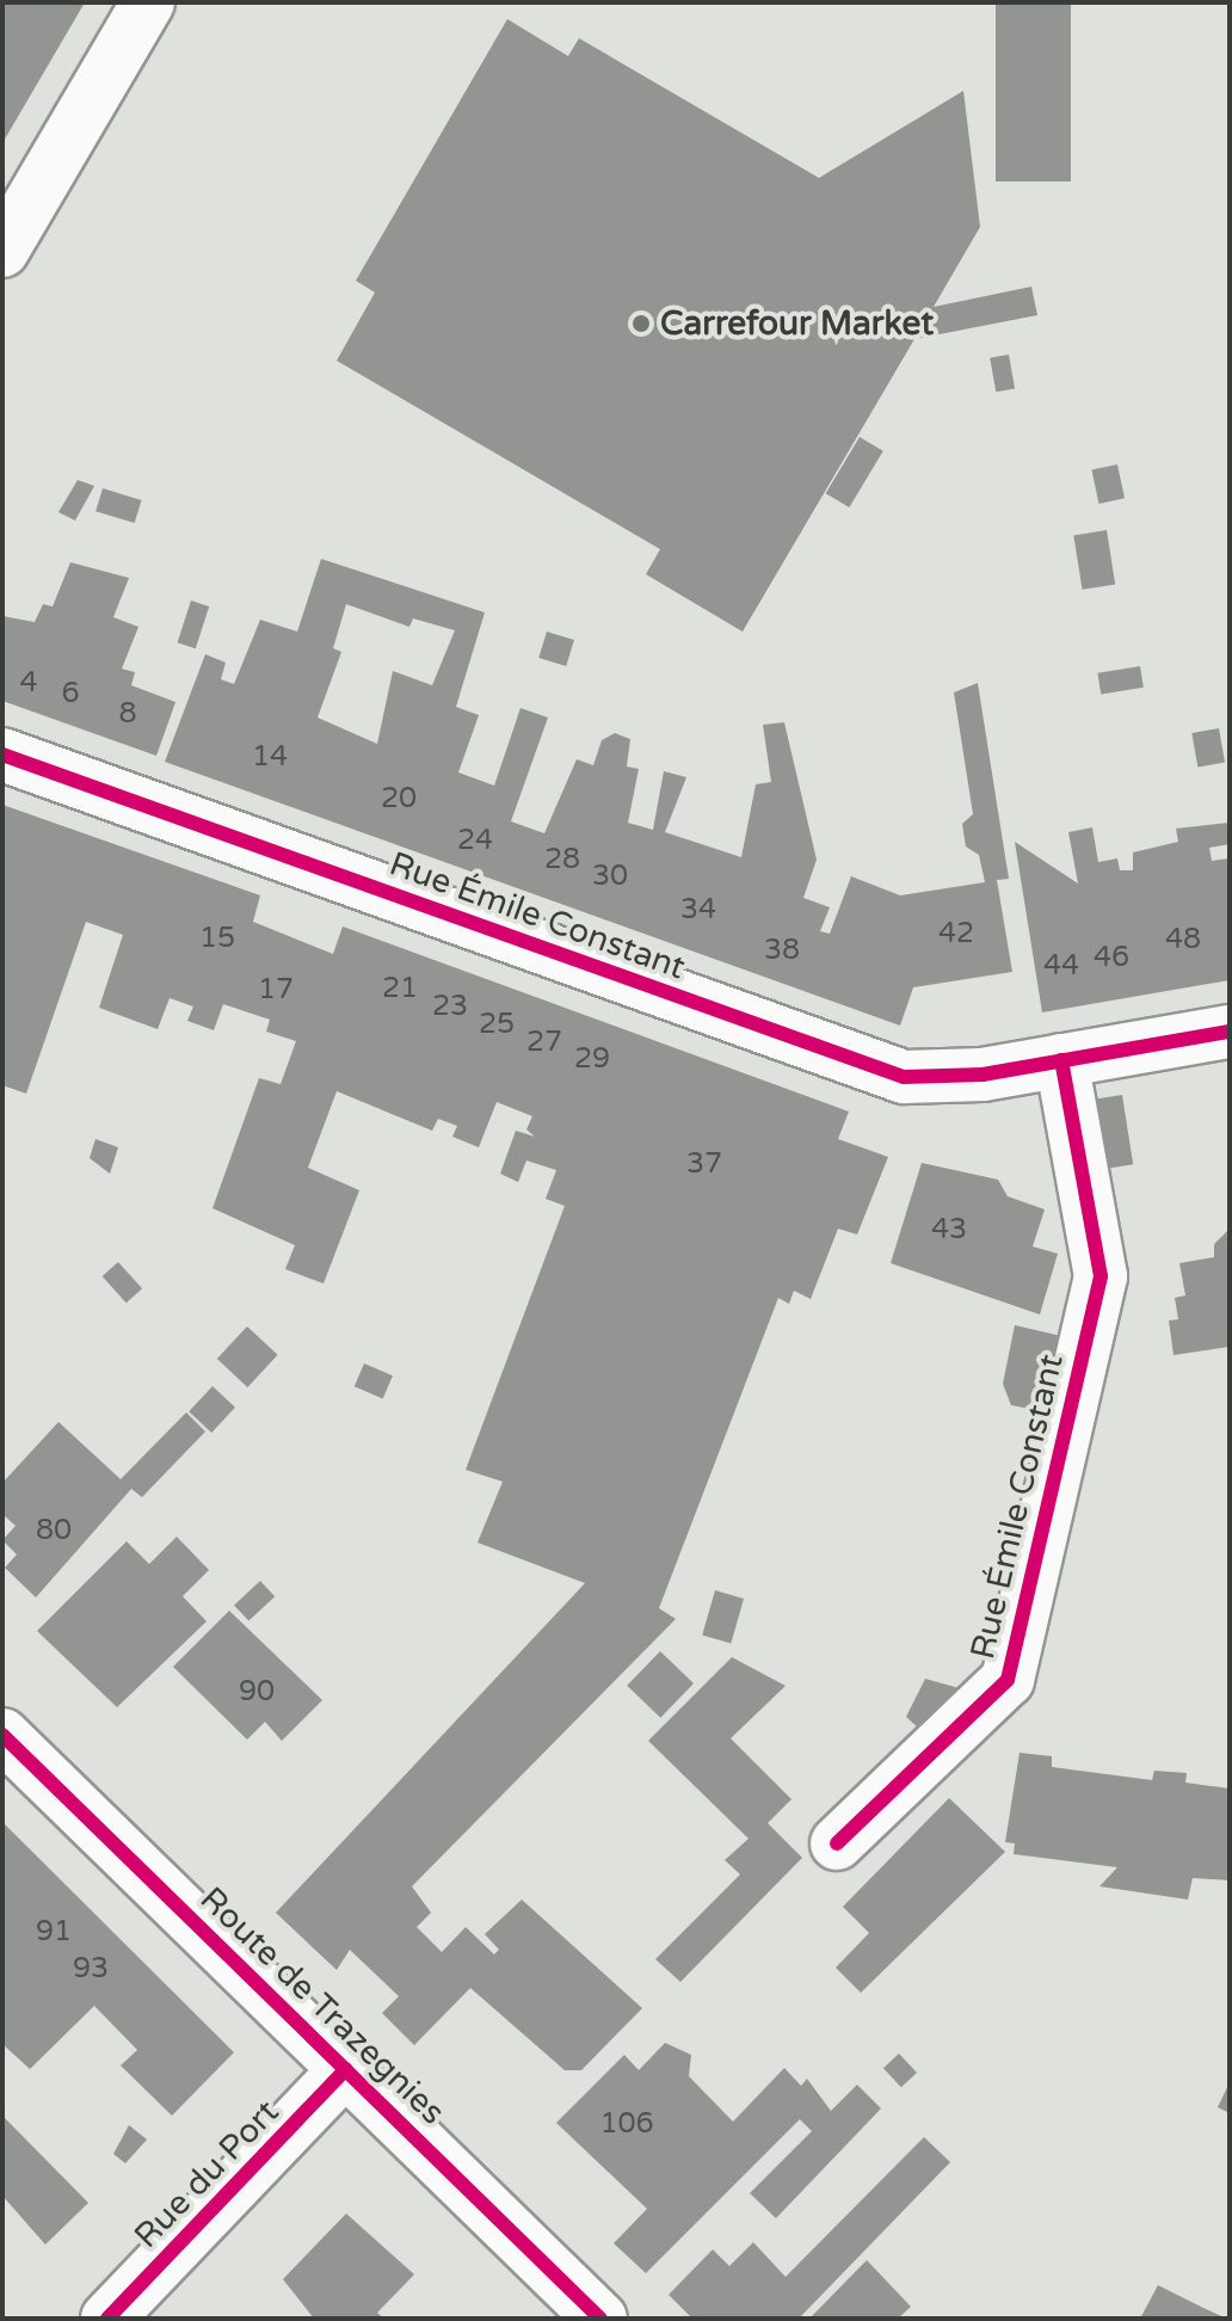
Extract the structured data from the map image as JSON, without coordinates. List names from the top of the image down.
{
  "streets": {
    "street": ["Rue Émile Constant", "Route de Trazegnies", "Rue du Port"]
  },
  "crossings": [
    ["Route de Trazegnies", "Rue du Port"]
  ],
  "places": ["Carrefour Market"],
  "house_numbers": [
    "4",
    "6",
    "8",
    "14",
    "20",
    "24",
    "28",
    "30",
    "34",
    "42",
    "15",
    "48",
    "38",
    "46",
    "44",
    "21",
    "17",
    "23",
    "25",
    "27",
    "29",
    "37",
    "43",
    "80",
    "90",
    "91",
    "93",
    "106"
  ]
}
